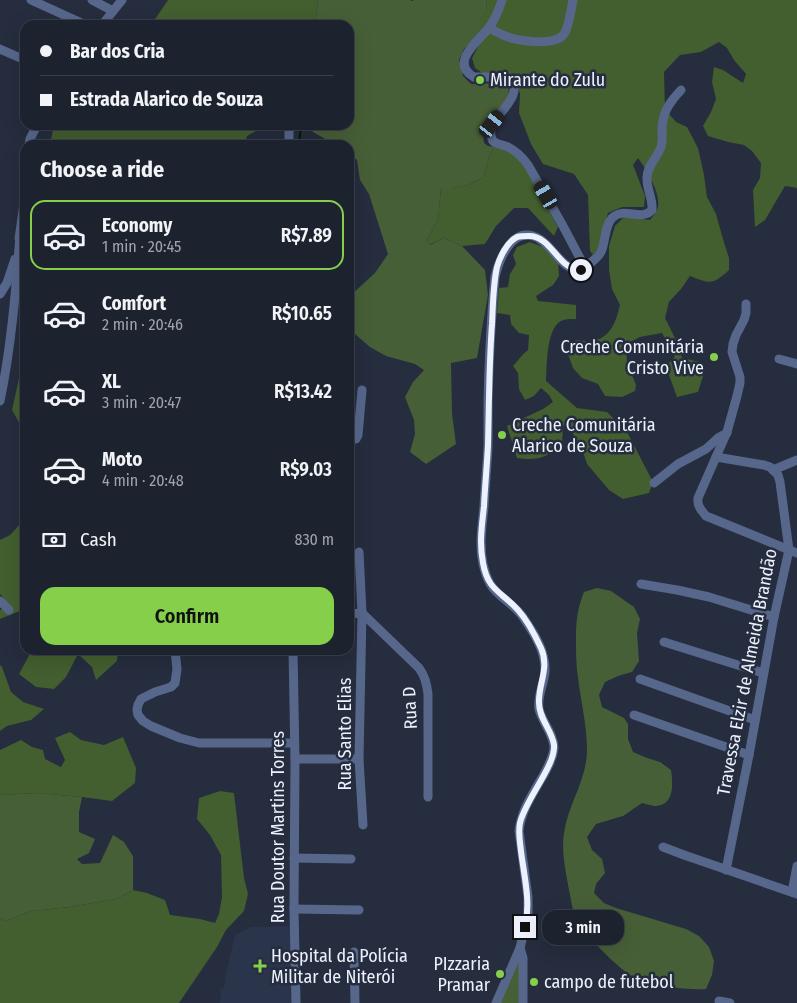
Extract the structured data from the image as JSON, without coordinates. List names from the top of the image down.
{
  "streets": {
    "street": [
      "Travessa Elzir de Almeida Brandão",
      "Rua D",
      "Rua Santo Elias",
      "Rua Doutor Martins Torres"
    ]
  },
  "crossings": [
    ["Rua D", "Rua Santo Elias"]
  ],
  "places": {
    "other": [
      "Mirante do Zulu",
      "Creche Comunitária Cristo Vive",
      "Creche Comunitária Alarico de Souza",
      "PIzzaria Pramar",
      "campo de futebol"
    ],
    "health": ["Hospital da Polícia Militar de Niterói"]
  },
  "page": {
    "banner": ["Bar dos Cria", "Estrada Alarico de Souza"],
    "heading": "Choose a ride",
    "list": [
      {
        "name": "Economy",
        "note": "1 min · 20:45",
        "value": "R$7.89"
      },
      {
        "name": "Comfort",
        "note": "2 min · 20:46",
        "value": "R$10.65"
      },
      {
        "name": "XL",
        "note": "3 min · 20:47",
        "value": "R$13.42"
      },
      {
        "name": "Moto",
        "note": "4 min · 20:48",
        "value": "R$9.03"
      }
    ],
    "pay": ["Cash", "830 m"],
    "buttons": "Confirm",
    "bubble": "3 min"
  }
}
